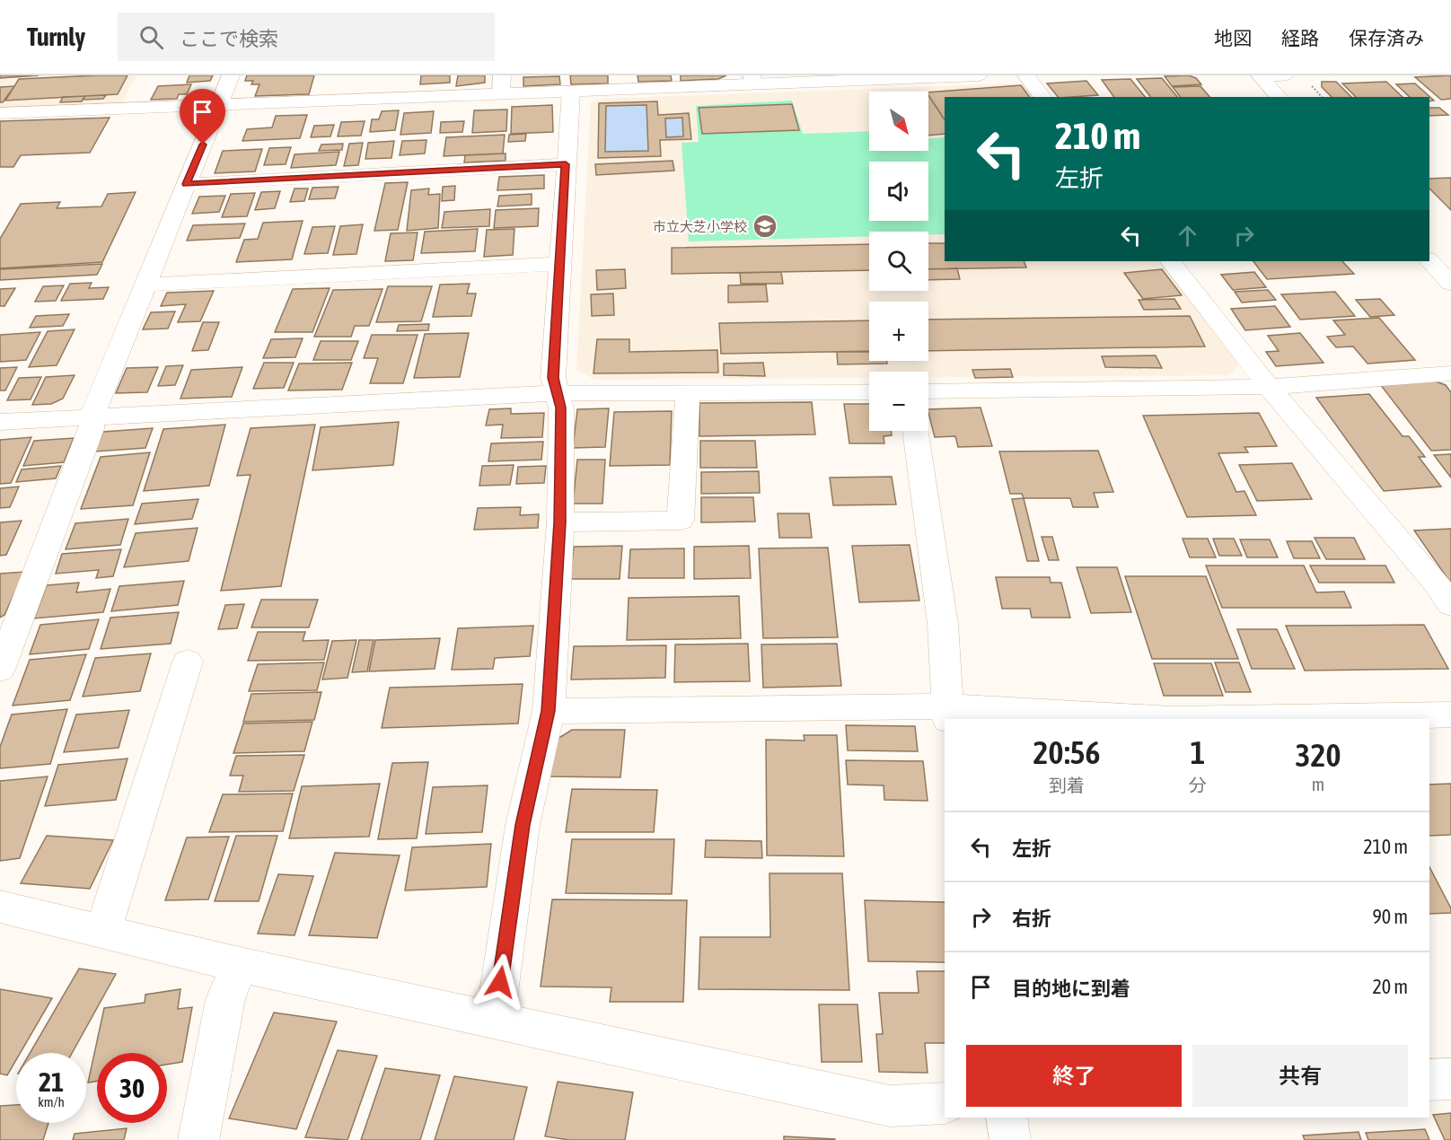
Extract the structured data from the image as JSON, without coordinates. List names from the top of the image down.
{
  "places": {
    "school or university": ["市立大芝小学校"]
  },
  "north": "bottom right",
  "page": {
    "header": "Turnly",
    "search": "ここで検索",
    "nav": ["地図", "経路", "保存済み"],
    "map_buttons": ["+", "−"],
    "turn": ["210 m", "左折"],
    "eta": [
      "20:56",
      "到着",
      "1",
      "分",
      "320",
      "m"
    ],
    "list": [
      {
        "name": "左折",
        "value": "210 m"
      },
      {
        "name": "右折",
        "value": "90 m"
      },
      {
        "name": "目的地に到着",
        "value": "20 m"
      }
    ],
    "buttons": ["終了", "共有"],
    "speed": "21 km/h",
    "limit": "30"
  }
}
